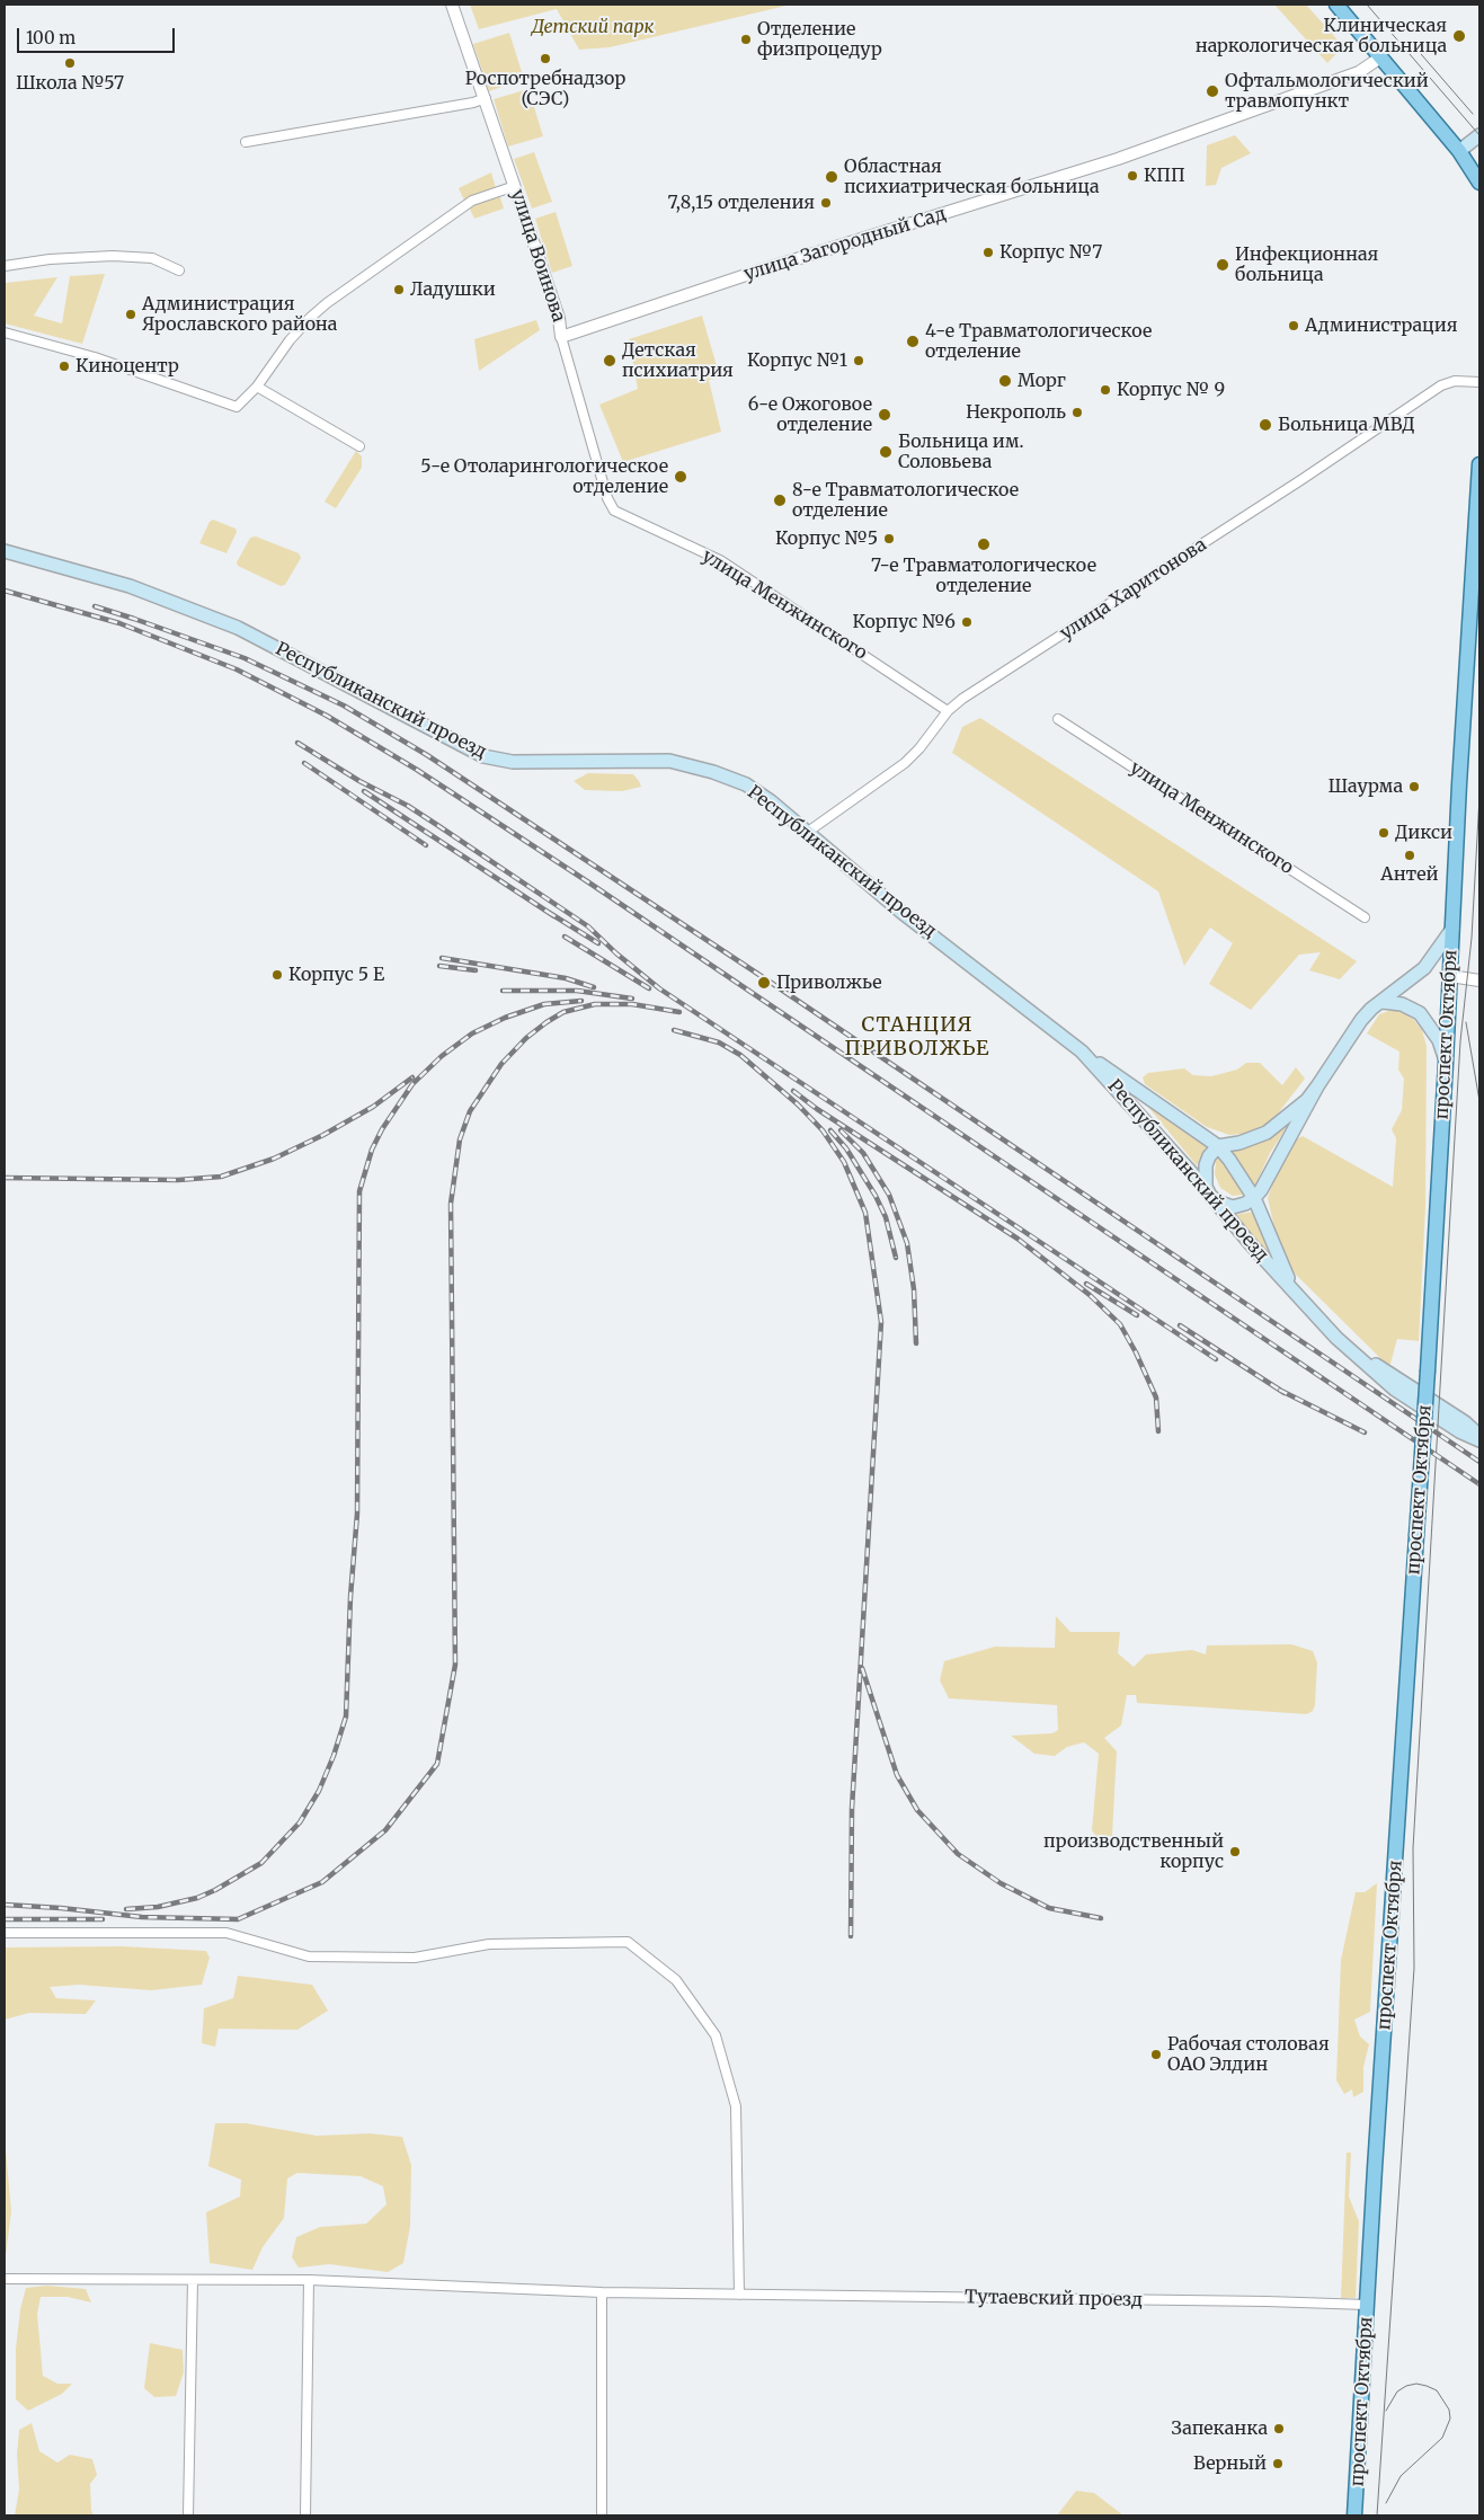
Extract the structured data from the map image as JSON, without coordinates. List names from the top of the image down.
{
  "streets": {
    "main road": ["Республиканский проезд", "проспект Октября"],
    "street": [
      "улица Загородный Сад",
      "улица Воинова",
      "улица Харитонова",
      "улица Менжинского",
      "Тутаевский проезд"
    ]
  },
  "crossings": [
    ["улица Загородный Сад", "улица Воинова"],
    ["улица Воинова", "улица Менжинского"],
    ["улица Харитонова", "улица Менжинского"],
    ["улица Харитонова", "Республиканский проезд"],
    ["проспект Октября", "Тутаевский проезд"]
  ],
  "districts": ["СТАНЦИЯ ПРИВОЛЖЬЕ"],
  "parks": ["Детский парк"],
  "places": [
    "Клиническая наркологическая больница",
    "Отделение физпроцедур",
    "Роспотребнадзор (СЭС)",
    "Школа №57",
    "Офтальмологический травмопункт",
    "КПП",
    "Областная психиатрическая больница",
    "7,8,15 отделения",
    "Корпус №7",
    "Инфекционная больница",
    "Ладушки",
    "Администрация Ярославского района",
    "Администрация",
    "4-е Травматологическое отделение",
    "Детская психиатрия",
    "Корпус №1",
    "Киноцентр",
    "Морг",
    "Корпус № 9",
    "Некрополь",
    "6-е Ожоговое отделение",
    "Больница МВД",
    "Больница им. Соловьева",
    "5-е Отоларингологическое отделение",
    "8-е Травматологическое отделение",
    "Корпус №5",
    "7-е Травматологическое отделение",
    "Корпус №6",
    "Шаурма",
    "Дикси",
    "Антей",
    "Корпус 5 E",
    "Приволжье",
    "производственный корпус",
    "Рабочая столовая ОАО Элдин",
    "Запеканка",
    "Верный"
  ],
  "scale_bar": "100 m"
}
